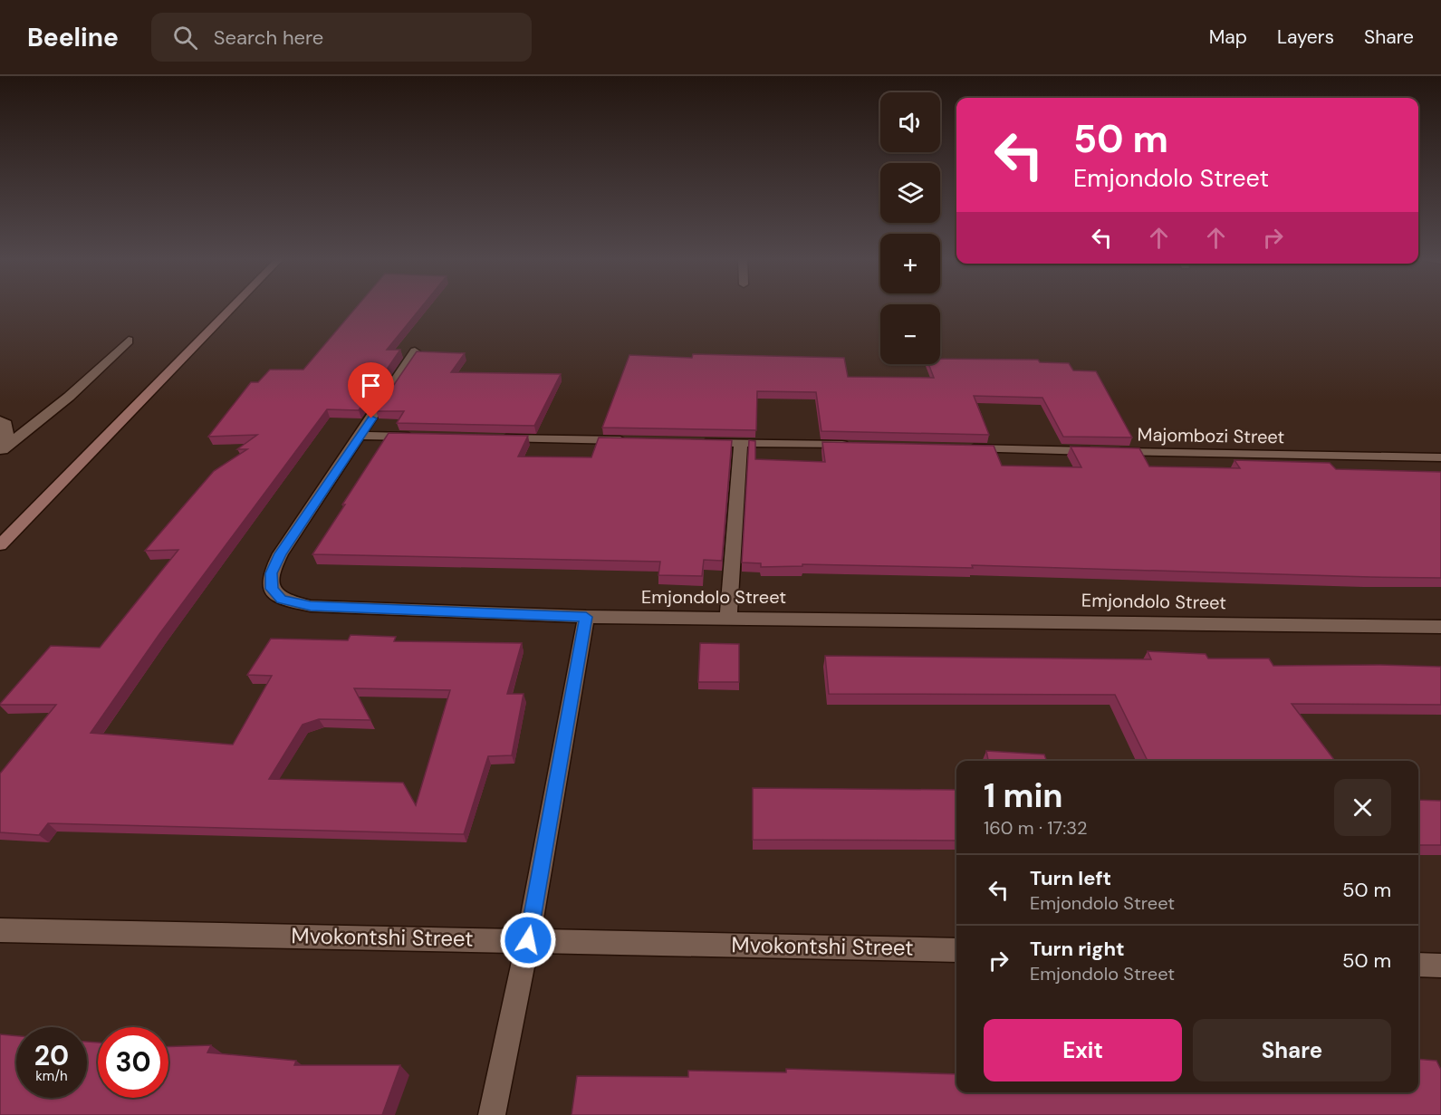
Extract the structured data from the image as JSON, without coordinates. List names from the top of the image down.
{
  "streets": {
    "street": ["Majombozi Street", "Emjondolo Street", "Mvokontshi Street"]
  },
  "page": {
    "header": "Beeline",
    "search": "Search here",
    "nav": ["Map", "Layers", "Share"],
    "map_buttons": ["+", "−"],
    "turn": ["50 m", "Emjondolo Street"],
    "heading": ["1 min", "160 m · 17:32"],
    "list": [
      {
        "name": "Turn left",
        "note": "Emjondolo Street",
        "value": "50 m"
      },
      {
        "name": "Turn right",
        "note": "Emjondolo Street",
        "value": "50 m"
      }
    ],
    "buttons": ["Exit", "Share"],
    "speed": "20 km/h",
    "limit": "30"
  }
}
